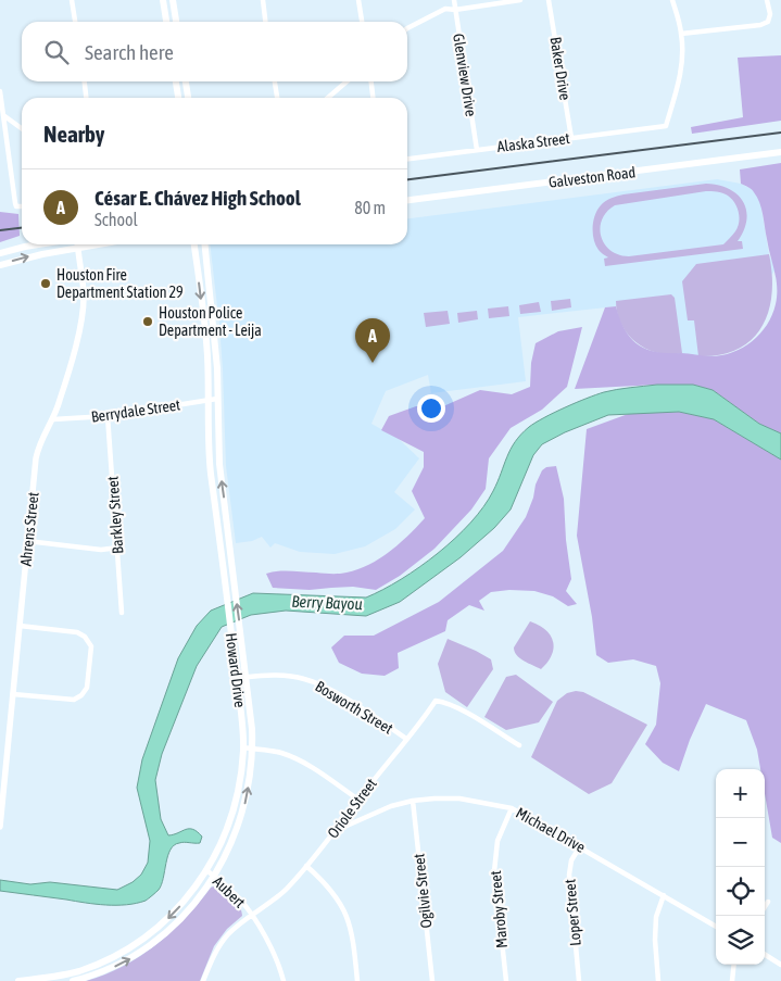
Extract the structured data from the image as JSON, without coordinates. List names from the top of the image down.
{
  "streets": {
    "main road": ["Galveston Road", "Howard Drive"],
    "street": [
      "Baker Drive",
      "Glenview Drive",
      "Alaska Street",
      "Berrydale Street",
      "Barkley Street",
      "Ahrens Street",
      "Bosworth Street",
      "Oriole Street",
      "Michael Drive",
      "Ogilvie Street",
      "Aubert",
      "Maroby Street",
      "Loper Street"
    ]
  },
  "crossings": [
    ["Baker Drive", "Alaska Street"],
    ["Glenview Drive", "Alaska Street"],
    ["Berrydale Street", "Barkley Street"],
    ["Berrydale Street", "Ahrens Street"],
    ["Berrydale Street", "Howard Drive"],
    ["Howard Drive", "Bosworth Street"],
    ["Howard Drive", "Aubert"],
    ["Bosworth Street", "Oriole Street"],
    ["Oriole Street", "Michael Drive"],
    ["Oriole Street", "Aubert"],
    ["Michael Drive", "Ogilvie Street"],
    ["Michael Drive", "Maroby Street"],
    ["Michael Drive", "Loper Street"]
  ],
  "water": ["Berry Bayou"],
  "places": ["Houston Fire Department Station 29", "Houston Police Department - Leija"],
  "page": {
    "search": "Search here",
    "heading": "Nearby",
    "list": [
      {
        "mark": "A",
        "name": "César E. Chávez High School",
        "note": "School",
        "value": "80 m"
      }
    ],
    "pins": "A",
    "map_buttons": ["+", "−"]
  }
}
